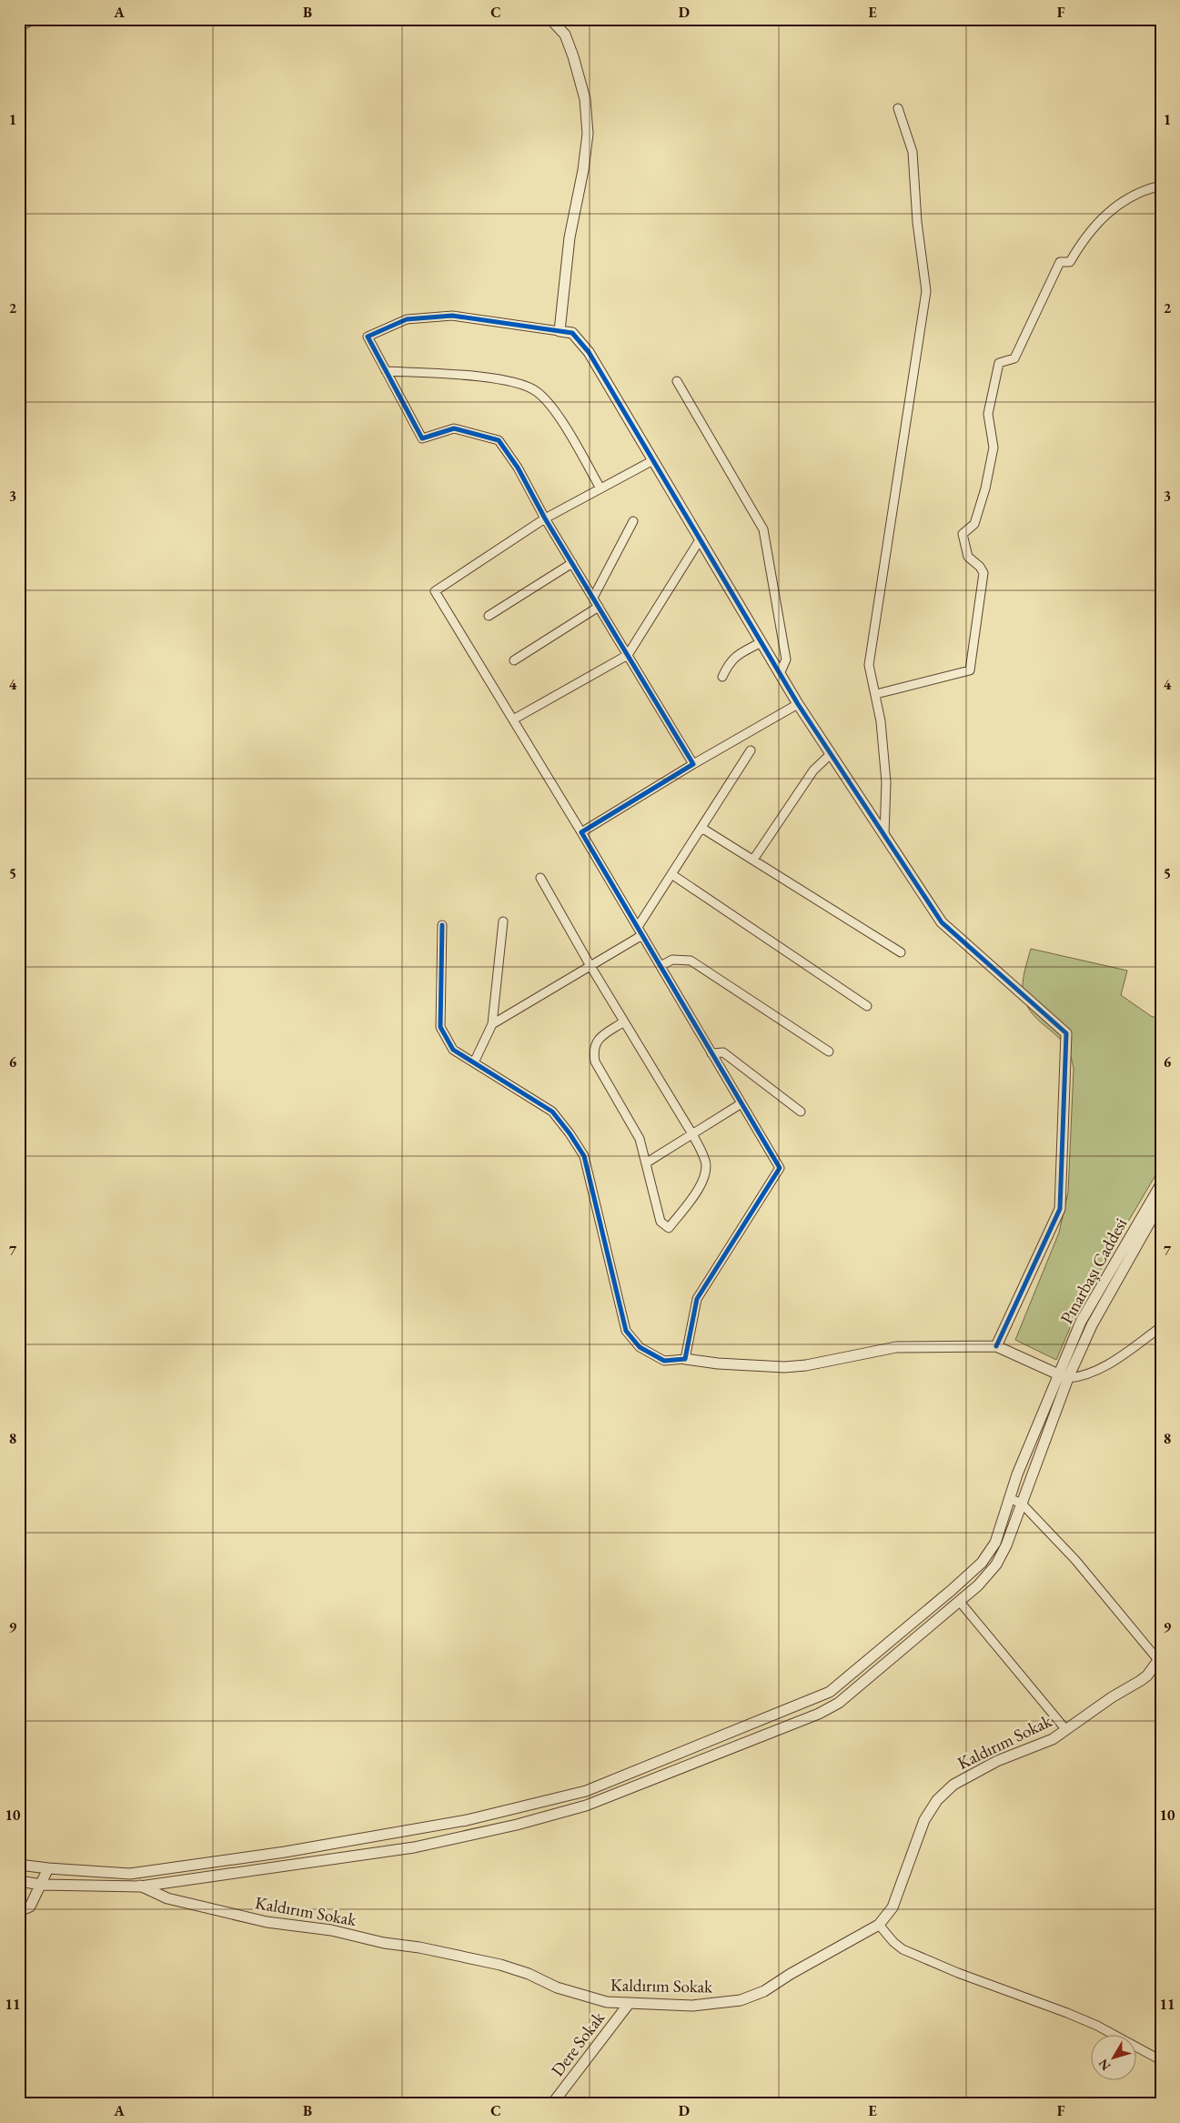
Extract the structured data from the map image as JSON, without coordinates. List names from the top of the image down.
{
  "streets": {
    "street": ["Pınarbaşı Caddesi", "Kaldırım Sokak", "Dere Sokak"]
  },
  "crossings": [
    ["Kaldırım Sokak", "Dere Sokak"]
  ],
  "north": "bottom left",
  "grid": {
    "columns": [
      "A",
      "B",
      "C",
      "D",
      "E",
      "F"
    ],
    "rows": [
      "1",
      "2",
      "3",
      "4",
      "5",
      "6",
      "7",
      "8",
      "9",
      "10",
      "11"
    ]
  }
}
